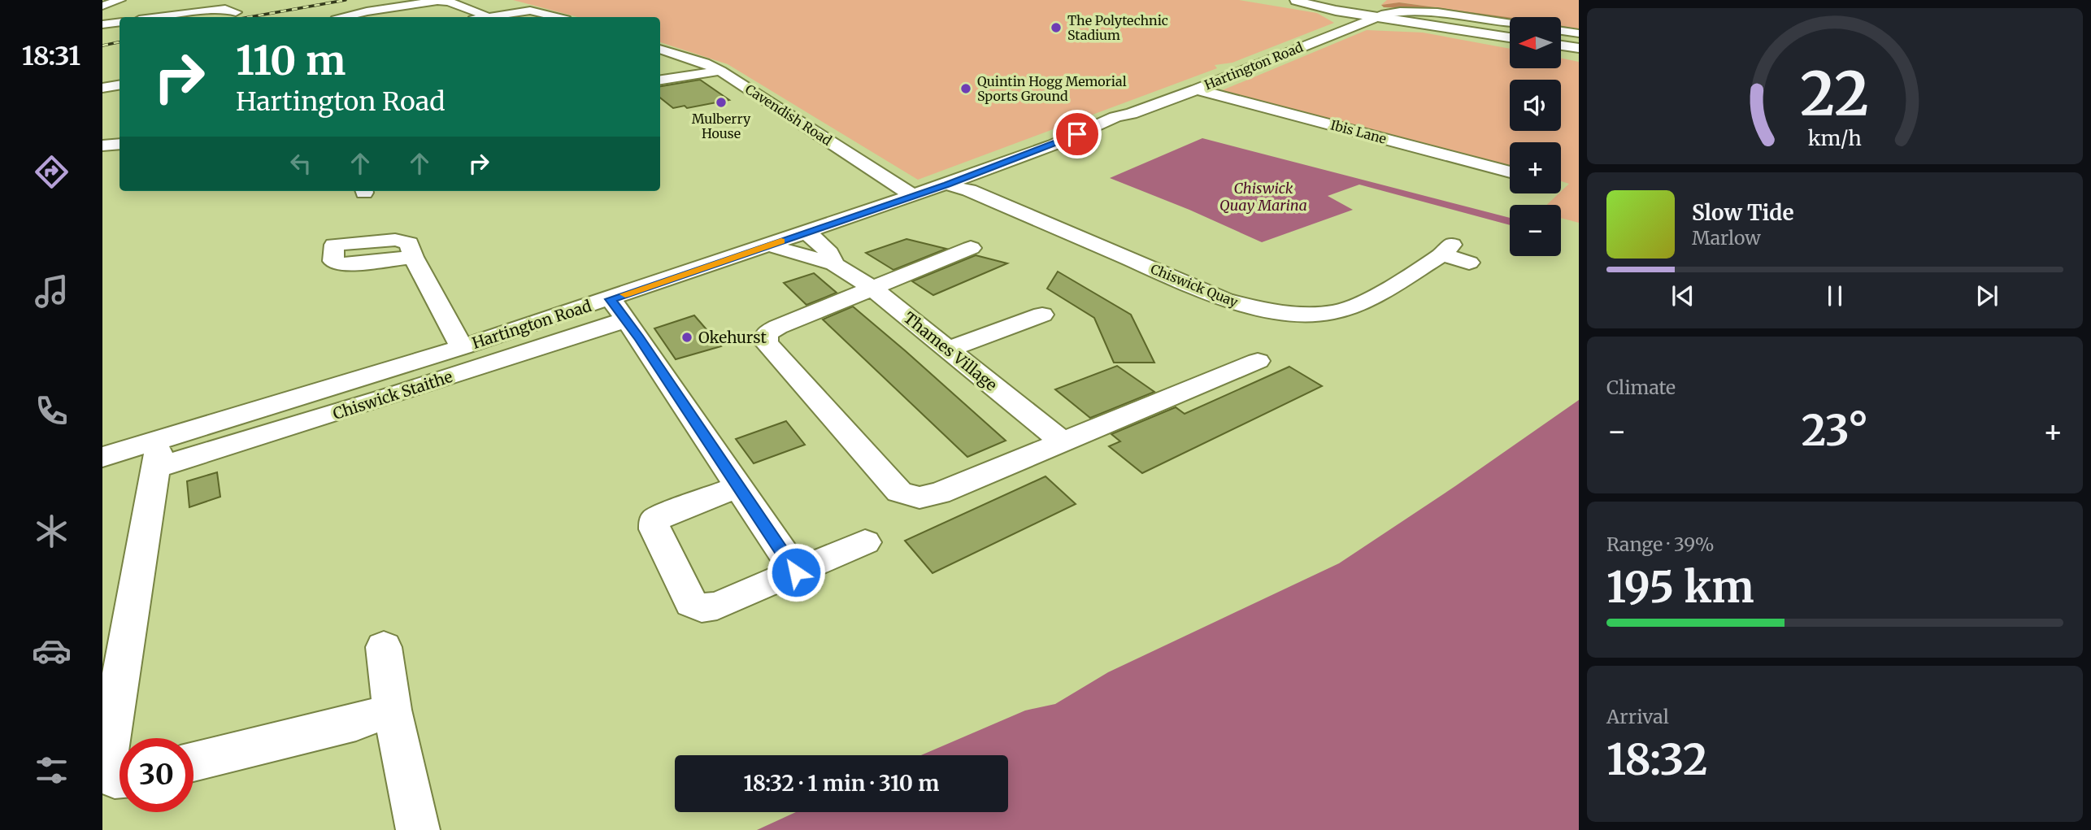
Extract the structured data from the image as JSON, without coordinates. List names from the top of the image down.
{
  "streets": {
    "street": [
      "Hartington Road",
      "Cavendish Road",
      "Ibis Lane",
      "Chiswick Quay",
      "Thames Village",
      "Chiswick Staithe"
    ]
  },
  "crossings": [
    ["Hartington Road", "Cavendish Road"],
    ["Hartington Road", "Ibis Lane"],
    ["Hartington Road", "Chiswick Quay"],
    ["Hartington Road", "Thames Village"],
    ["Hartington Road", "Chiswick Staithe"]
  ],
  "water": ["Chiswick Quay Marina"],
  "places": [
    "The Polytechnic Stadium",
    "Quintin Hogg Memorial Sports Ground",
    "Mulberry House",
    "Okehurst"
  ],
  "north": "left",
  "page": {
    "tabs": "18:31",
    "map_buttons": ["+", "−"],
    "turn": ["110 m", "Hartington Road"],
    "song": ["Slow Tide", "Marlow"],
    "tile": [
      "Climate",
      ["Range · 39%", "195 km"],
      ["Arrival", "18:32"]
    ],
    "heat": ["−", "23°", "+"],
    "limit": "30",
    "trip": "18:32 · 1 min · 310 m",
    "gauge": ["22", "km/h"]
  }
}
